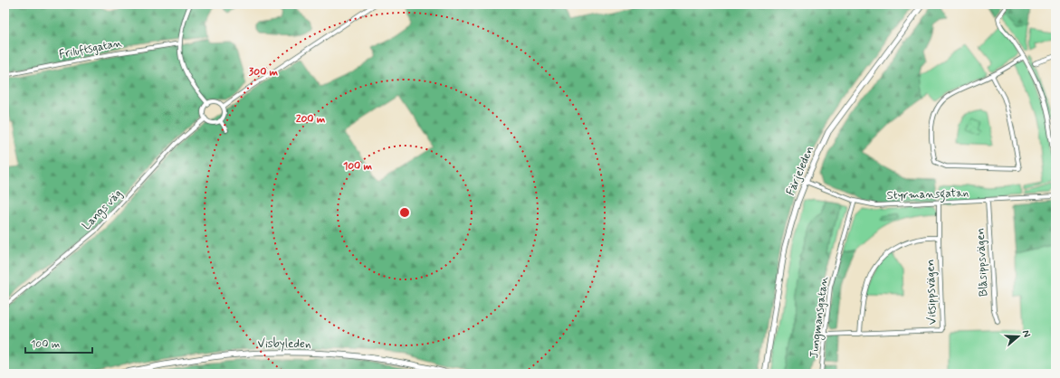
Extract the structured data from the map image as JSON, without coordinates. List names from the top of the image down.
{
  "streets": {
    "main road": ["Färjeleden", "Visbyleden"],
    "street": [
      "Friluftsgatan",
      "Styrmansgatan",
      "Langs väg",
      "Blåsippsvägen",
      "Vitsippsvägen",
      "Jungmansgatan"
    ]
  },
  "crossings": [
    ["Färjeleden", "Styrmansgatan"],
    ["Styrmansgatan", "Blåsippsvägen"],
    ["Styrmansgatan", "Vitsippsvägen"],
    ["Styrmansgatan", "Jungmansgatan"],
    ["Vitsippsvägen", "Jungmansgatan"]
  ],
  "scale_bar": "100 m",
  "north": "right",
  "rings": ["300 m", "200 m", "100 m"]
}
